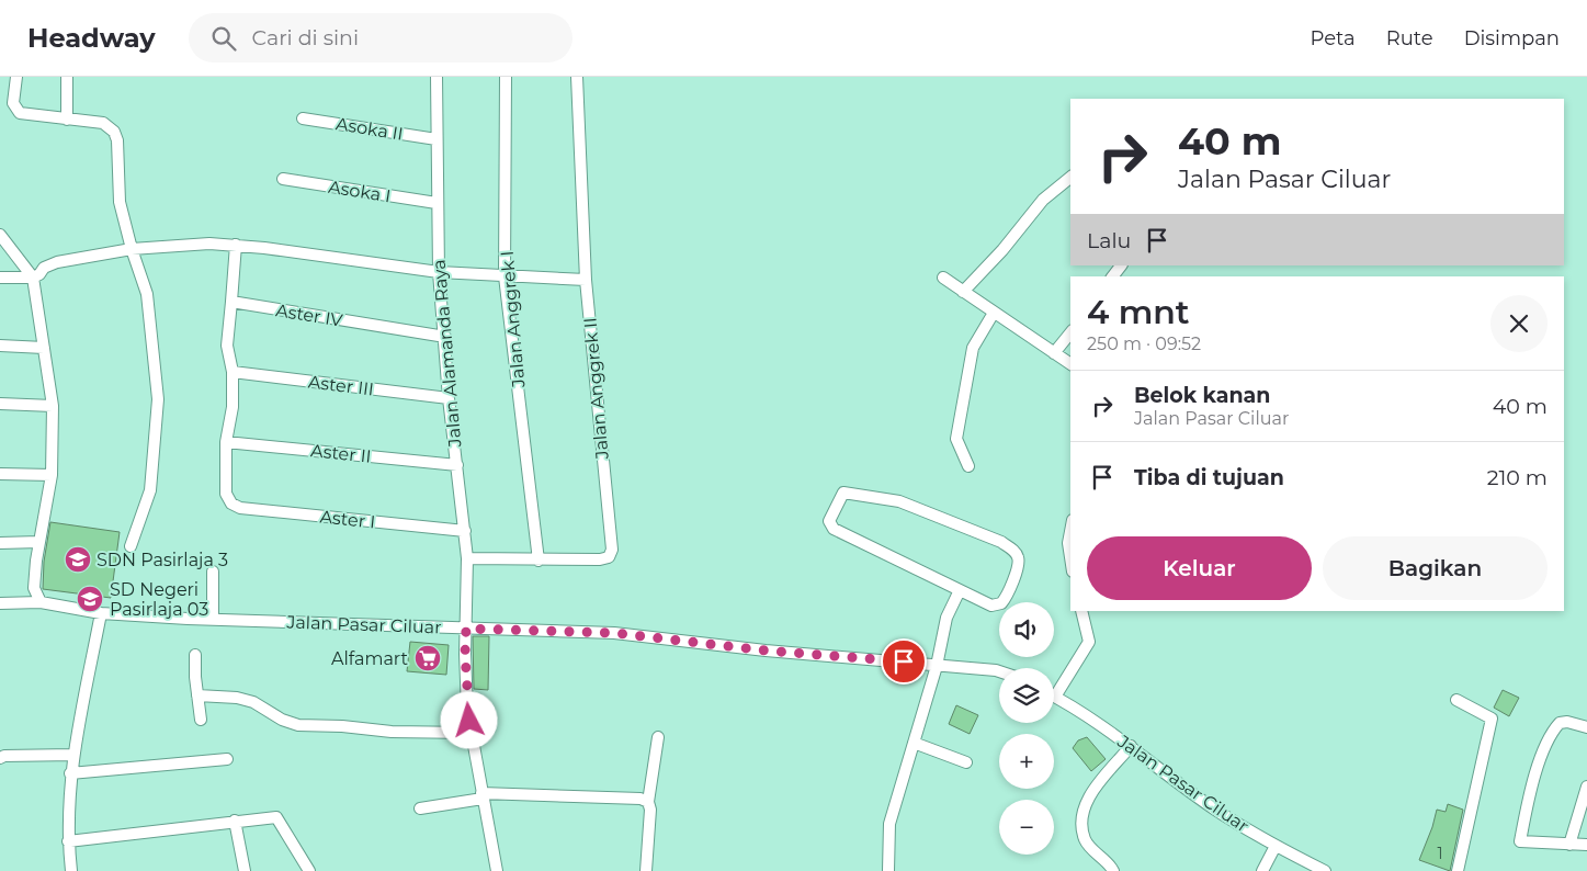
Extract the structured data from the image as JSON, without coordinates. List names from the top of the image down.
{
  "streets": {
    "street": [
      "Asoka II",
      "Asoka I",
      "Aster IV",
      "Jalan Anggrek I",
      "Jalan Alamanda Raya",
      "Aster III",
      "Jalan Anggrek II",
      "Aster II",
      "Aster I",
      "Jalan Pasar Ciluar"
    ]
  },
  "crossings": [
    ["Asoka II", "Jalan Alamanda Raya"],
    ["Asoka I", "Jalan Alamanda Raya"],
    ["Aster IV", "Jalan Alamanda Raya"],
    ["Jalan Anggrek I", "Jalan Anggrek II"],
    ["Jalan Alamanda Raya", "Aster III"],
    ["Jalan Alamanda Raya", "Jalan Anggrek II"],
    ["Jalan Alamanda Raya", "Aster II"],
    ["Jalan Alamanda Raya", "Aster I"],
    ["Jalan Alamanda Raya", "Jalan Pasar Ciluar"],
    ["Aster II", "Aster I"]
  ],
  "places": {
    "school or university": ["SDN Pasirlaja 3", "SD Negeri Pasirlaja 03"],
    "supermarket": ["Alfamart"]
  },
  "house_numbers": ["1"],
  "page": {
    "header": "Headway",
    "search": "Cari di sini",
    "nav": ["Peta", "Rute", "Disimpan"],
    "turn": ["40 m", "Jalan Pasar Ciluar"],
    "then": "Lalu",
    "heading": ["4 mnt", "250 m · 09:52"],
    "list": [
      {
        "name": "Belok kanan",
        "note": "Jalan Pasar Ciluar",
        "value": "40 m"
      },
      {
        "name": "Tiba di tujuan",
        "value": "210 m"
      }
    ],
    "buttons": ["Keluar", "Bagikan"],
    "map_buttons": ["+", "−"]
  }
}
